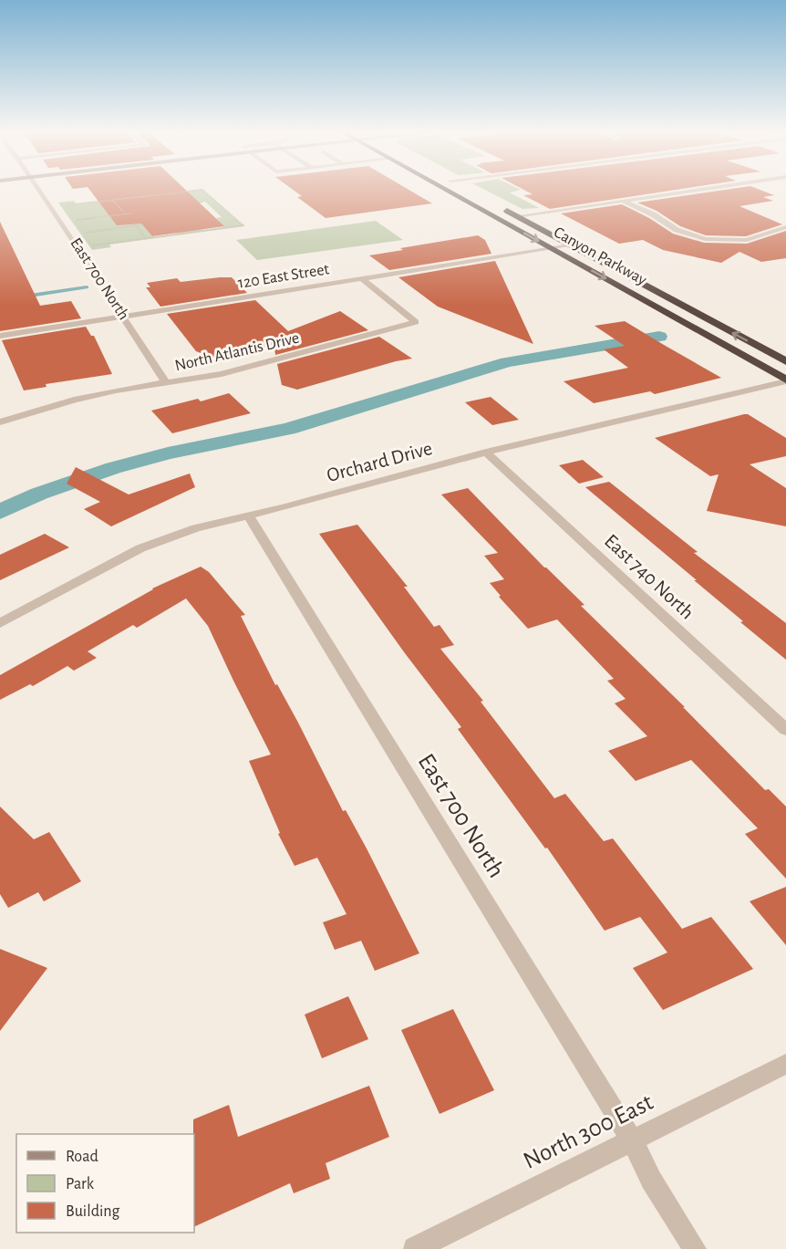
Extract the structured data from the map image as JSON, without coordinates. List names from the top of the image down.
{
  "streets": {
    "highway": ["Canyon Parkway"],
    "street": [
      "120 East Street",
      "East 700 North",
      "North Atlantis Drive",
      "Orchard Drive",
      "East 740 North",
      "North 300 East"
    ]
  },
  "crossings": [
    ["Canyon Parkway", "120 East Street"],
    ["Canyon Parkway", "Orchard Drive"],
    ["120 East Street", "East 700 North"],
    ["120 East Street", "North Atlantis Drive"],
    ["East 700 North", "North Atlantis Drive"],
    ["East 700 North", "Orchard Drive"],
    ["East 700 North", "North 300 East"],
    ["Orchard Drive", "East 740 North"]
  ],
  "legend": ["Road", "Park", "Building"]
}
